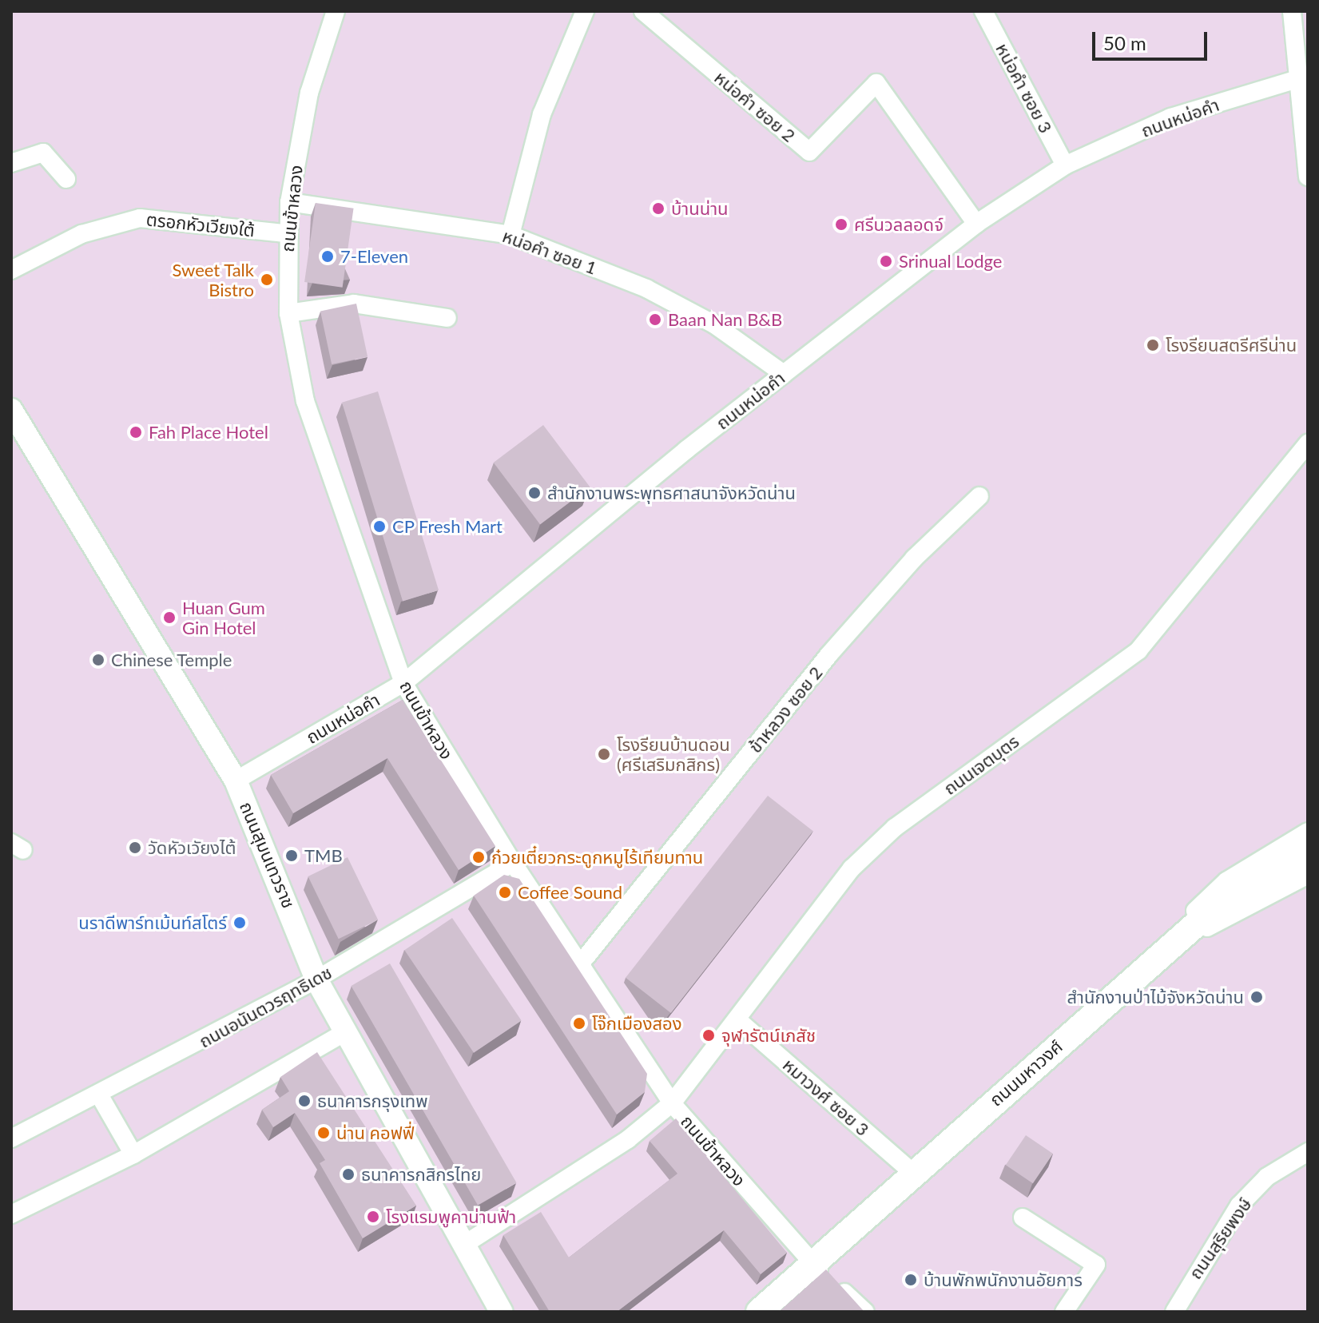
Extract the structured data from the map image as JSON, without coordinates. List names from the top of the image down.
{
  "streets": {
    "main road": ["ถนนมหาวงศ์"],
    "street": [
      "หน่อคำ ซอย 3",
      "หน่อคำ ซอย 2",
      "ถนนหน่อคำ",
      "ถนนข้าหลวง",
      "ตรอกหัวเวียงใต้",
      "หน่อคำ ซอย 1",
      "ข้าหลวง ซอย 2",
      "ถนนเจตบุตร",
      "ถนนสุมนเทวราช",
      "ถนนอนันตวรฤทธิเดช",
      "หมาวงศ์ ซอย 3",
      "ถนนสุริยพงษ์"
    ]
  },
  "crossings": [
    ["หน่อคำ ซอย 3", "ถนนหน่อคำ"],
    ["หน่อคำ ซอย 2", "ถนนหน่อคำ"],
    ["ถนนหน่อคำ", "ถนนข้าหลวง"],
    ["ถนนหน่อคำ", "หน่อคำ ซอย 1"],
    ["ถนนหน่อคำ", "ถนนสุมนเทวราช"],
    ["ถนนข้าหลวง", "ตรอกหัวเวียงใต้"],
    ["ถนนข้าหลวง", "หน่อคำ ซอย 1"],
    ["ถนนข้าหลวง", "ข้าหลวง ซอย 2"],
    ["ถนนข้าหลวง", "ถนนเจตบุตร"],
    ["ถนนข้าหลวง", "ถนนอนันตวรฤทธิเดช"],
    ["ถนนข้าหลวง", "ถนนมหาวงศ์"],
    ["ถนนเจตบุตร", "ถนนสุมนเทวราช"],
    ["ถนนเจตบุตร", "หมาวงศ์ ซอย 3"],
    ["ถนนสุมนเทวราช", "ถนนอนันตวรฤทธิเดช"],
    ["ถนนมหาวงศ์", "หมาวงศ์ ซอย 3"]
  ],
  "places": [
    "บ้านน่าน",
    "ศรีนวลลอดจ์",
    "7-Eleven",
    "Srinual Lodge",
    "Sweet Talk Bistro",
    "Baan Nan B&B",
    "โรงรียนสตรีศรีน่าน",
    "Fah Place Hotel",
    "สำนักงานพระพุทธศาสนาจังหวัดน่าน",
    "CP Fresh Mart",
    "Huan Gum Gin Hotel",
    "Chinese Temple",
    "โรงรียนบ้านดอน (ศรีเสริมกสิกร)",
    "วัดหัวเวัยงไต้",
    "TMB",
    "ก๋วยเตี๋ยวกระดูกหมูไร้เทียมทาน",
    "Coffee Sound",
    "นราดีพาร์ทเม้นท์สโตร์",
    "สำนักงานป่าไม้จังหวัดน่าน",
    "โจ๊กเมืองสอง",
    "จุฬารัตน์เภสัช",
    "ธนาคารกรุงเทพ",
    "น่าน คอฟฟี่",
    "ธนาคารกสิกรไทย",
    "โรงแรมพูคาน่านฟ้า",
    "บ้านพักพนักงานอัยการ"
  ],
  "scale_bar": "50 m"
}
